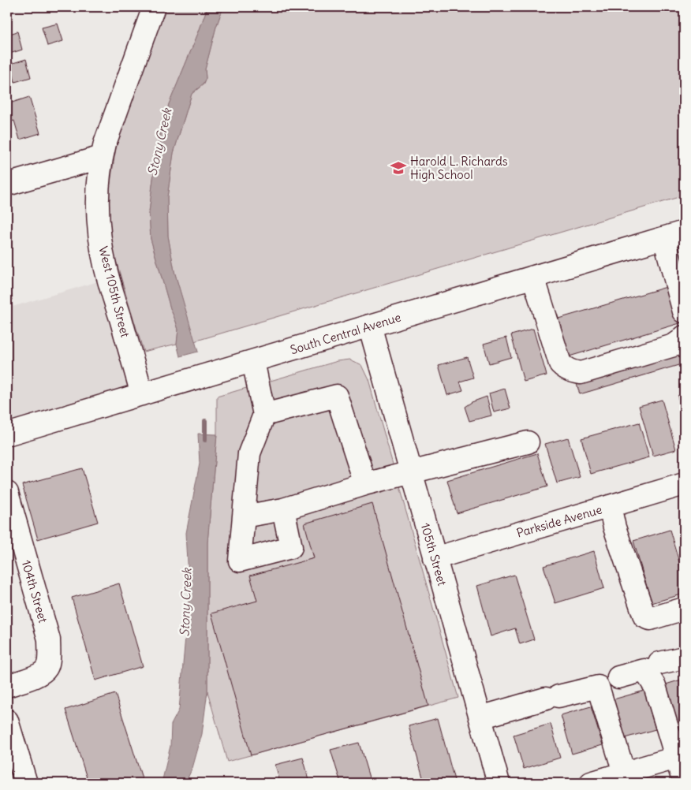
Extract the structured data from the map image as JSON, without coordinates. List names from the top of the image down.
{
  "streets": {
    "street": [
      "West 105th Street",
      "South Central Avenue",
      "Parkside Avenue",
      "105th Street",
      "104th Street"
    ]
  },
  "crossings": [
    ["West 105th Street", "South Central Avenue"],
    ["South Central Avenue", "105th Street"],
    ["Parkside Avenue", "105th Street"]
  ],
  "water": ["Stony Creek"],
  "places": {
    "school or university": ["Harold L. Richards High School"]
  }
}
